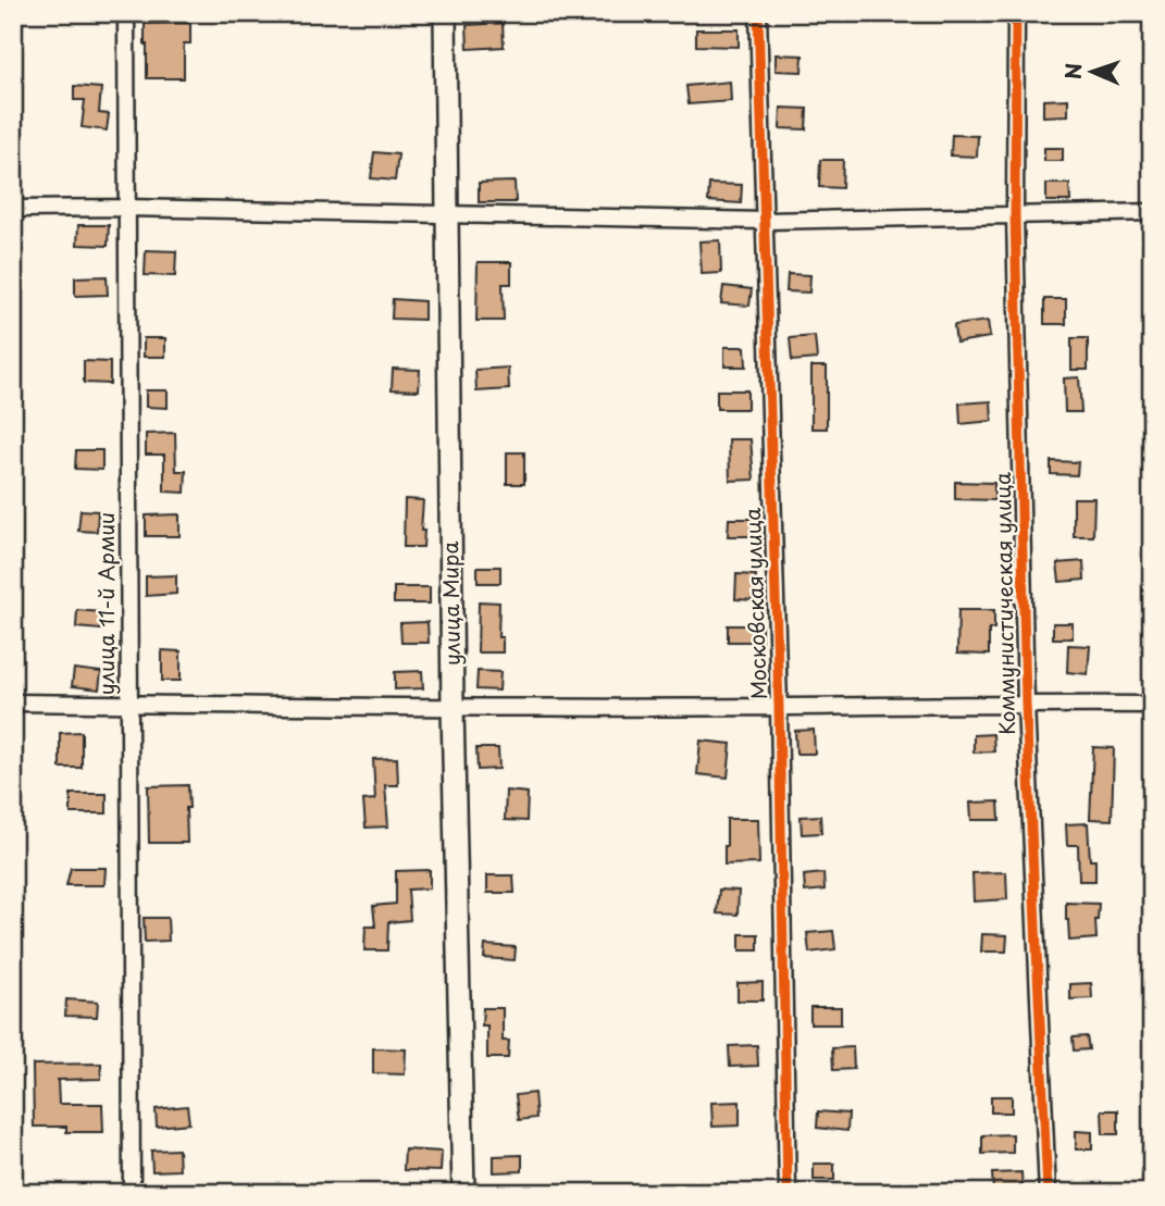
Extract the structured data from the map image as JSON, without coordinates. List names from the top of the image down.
{
  "streets": {
    "street": [
      "улица 11-й Армии",
      "улица Мира",
      "Московская улица",
      "Коммунистическая улица"
    ]
  },
  "north": "left"
}
